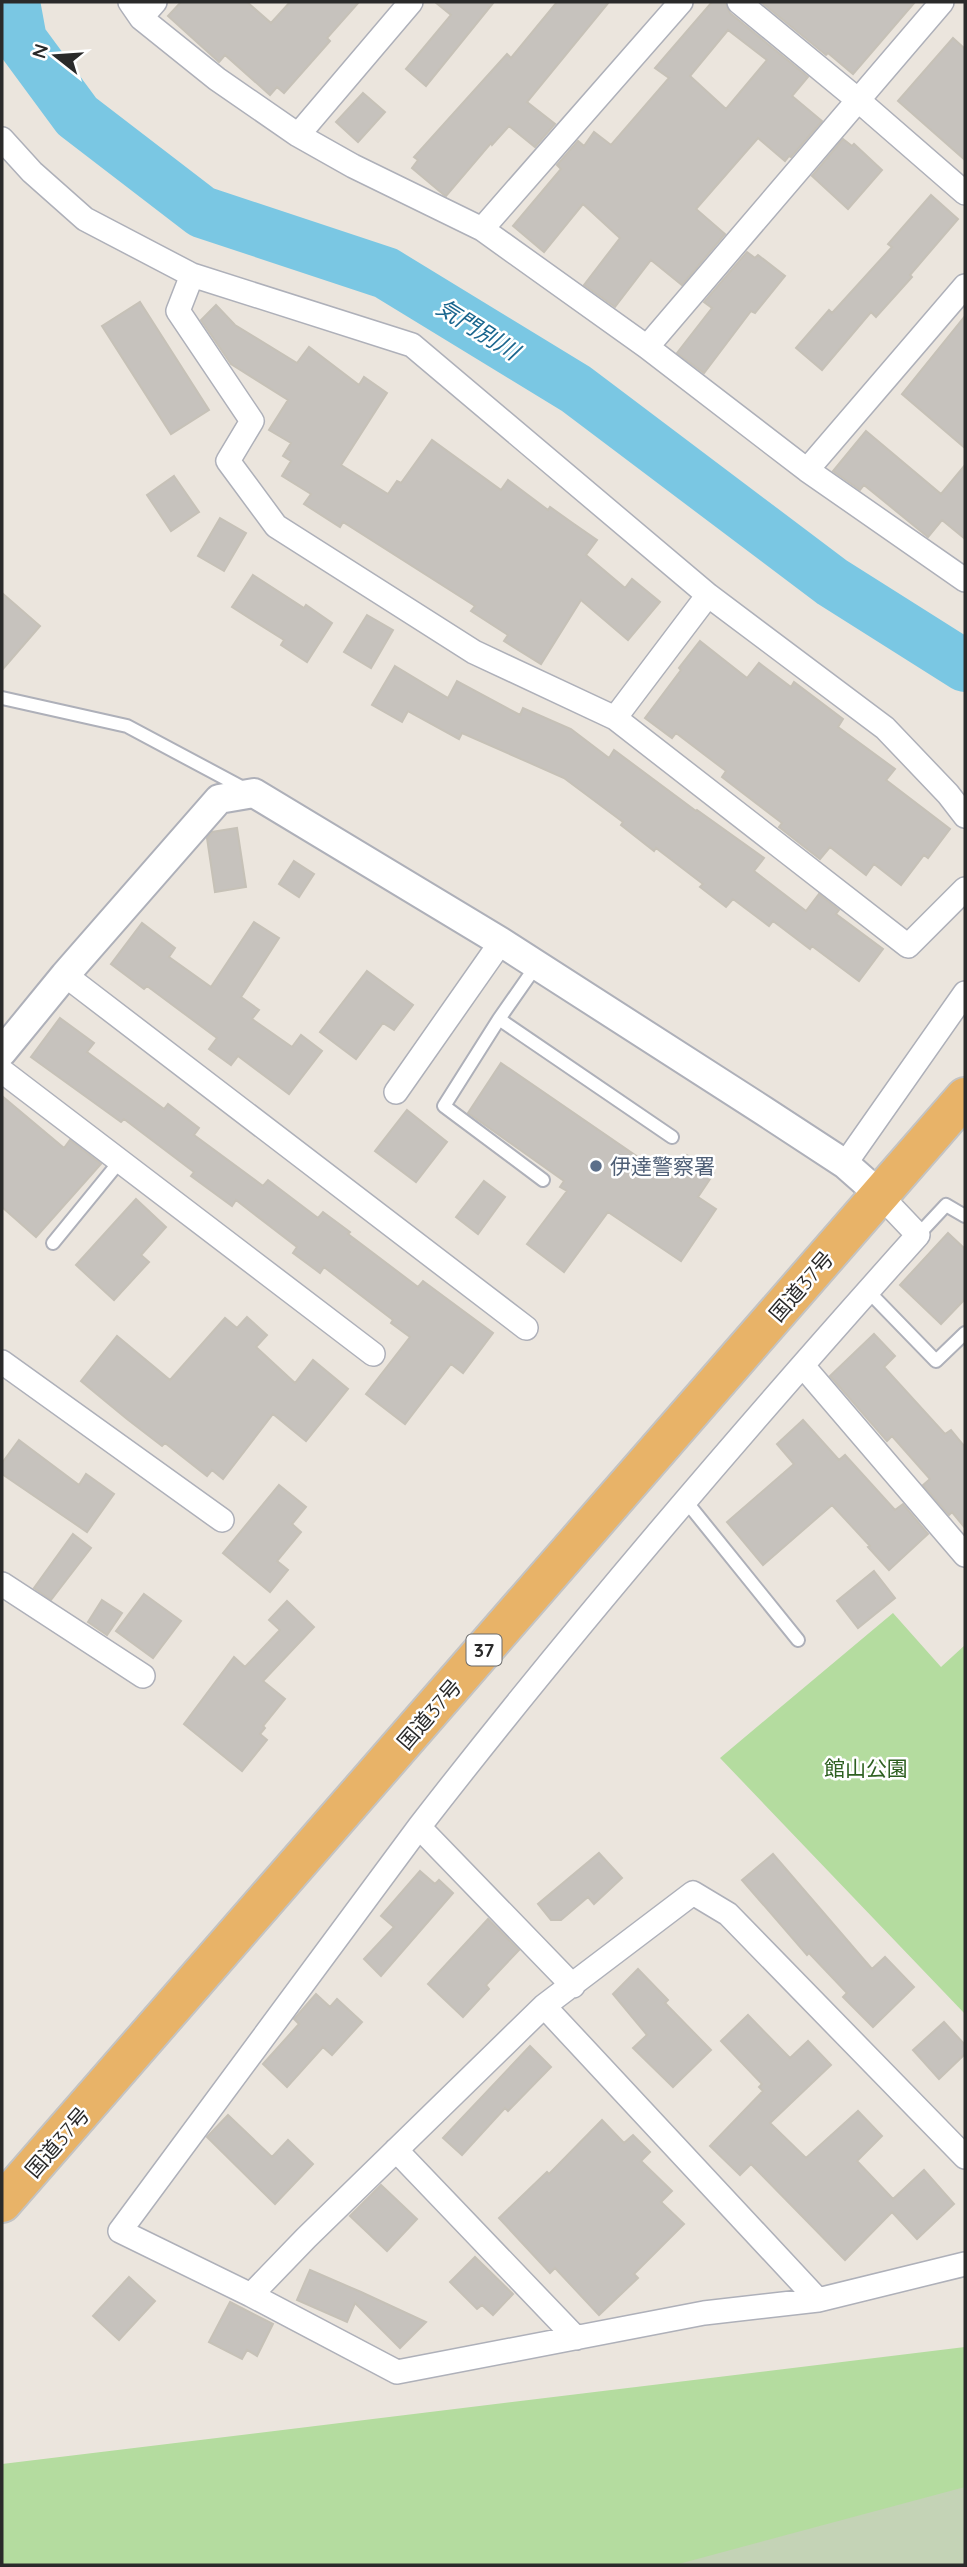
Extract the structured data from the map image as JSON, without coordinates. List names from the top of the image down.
{
  "streets": {
    "highway": ["国道37号", "37"]
  },
  "water": ["気門別川"],
  "parks": ["館山公園"],
  "places": ["伊達警察署"],
  "north": "left"
}
